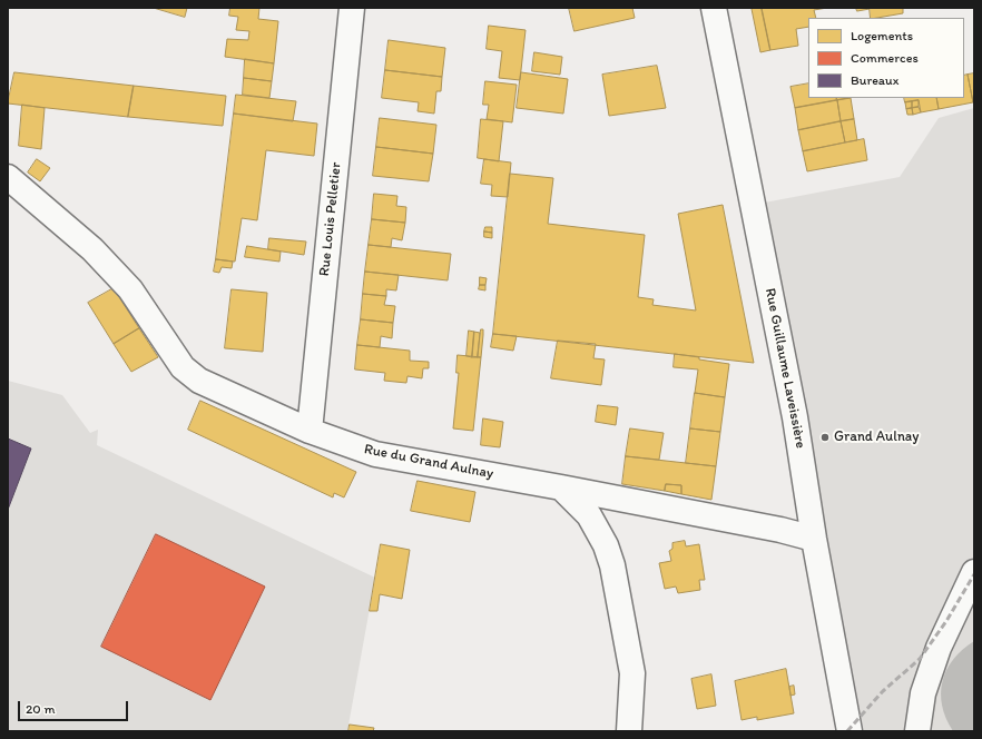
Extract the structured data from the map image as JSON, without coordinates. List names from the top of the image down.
{
  "streets": {
    "street": ["Rue Louis Pelletier", "Rue Guillaume Laveissière", "Rue du Grand Aulnay"]
  },
  "crossings": [
    ["Rue Louis Pelletier", "Rue du Grand Aulnay"],
    ["Rue Guillaume Laveissière", "Rue du Grand Aulnay"]
  ],
  "places": ["Grand Aulnay"],
  "legend": ["Logements", "Commerces", "Bureaux"],
  "scale_bar": "20 m"
}
